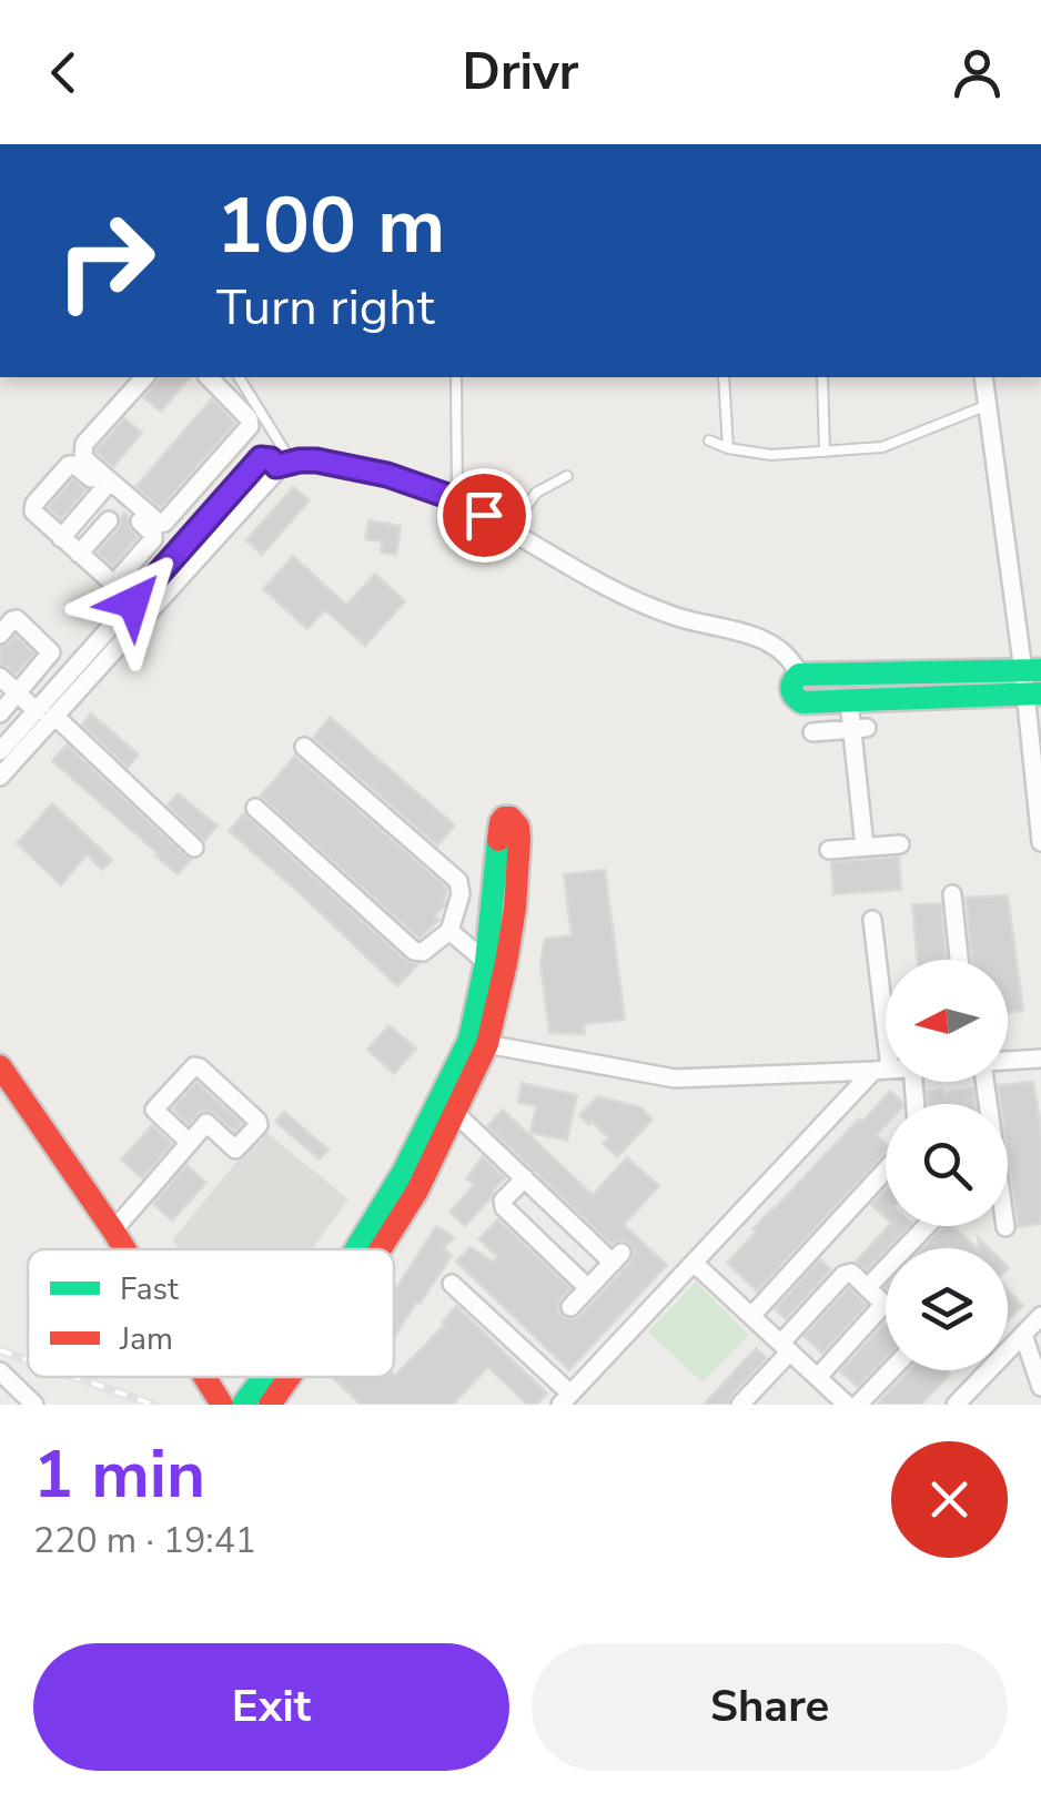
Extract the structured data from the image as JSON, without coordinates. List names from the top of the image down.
{
  "legend": ["Fast", "Jam"],
  "north": "left",
  "page": {
    "header": "Drivr",
    "turn": ["100 m", "Turn right"],
    "heading": ["1 min", "220 m · 19:41"],
    "buttons": ["Exit", "Share"]
  }
}
